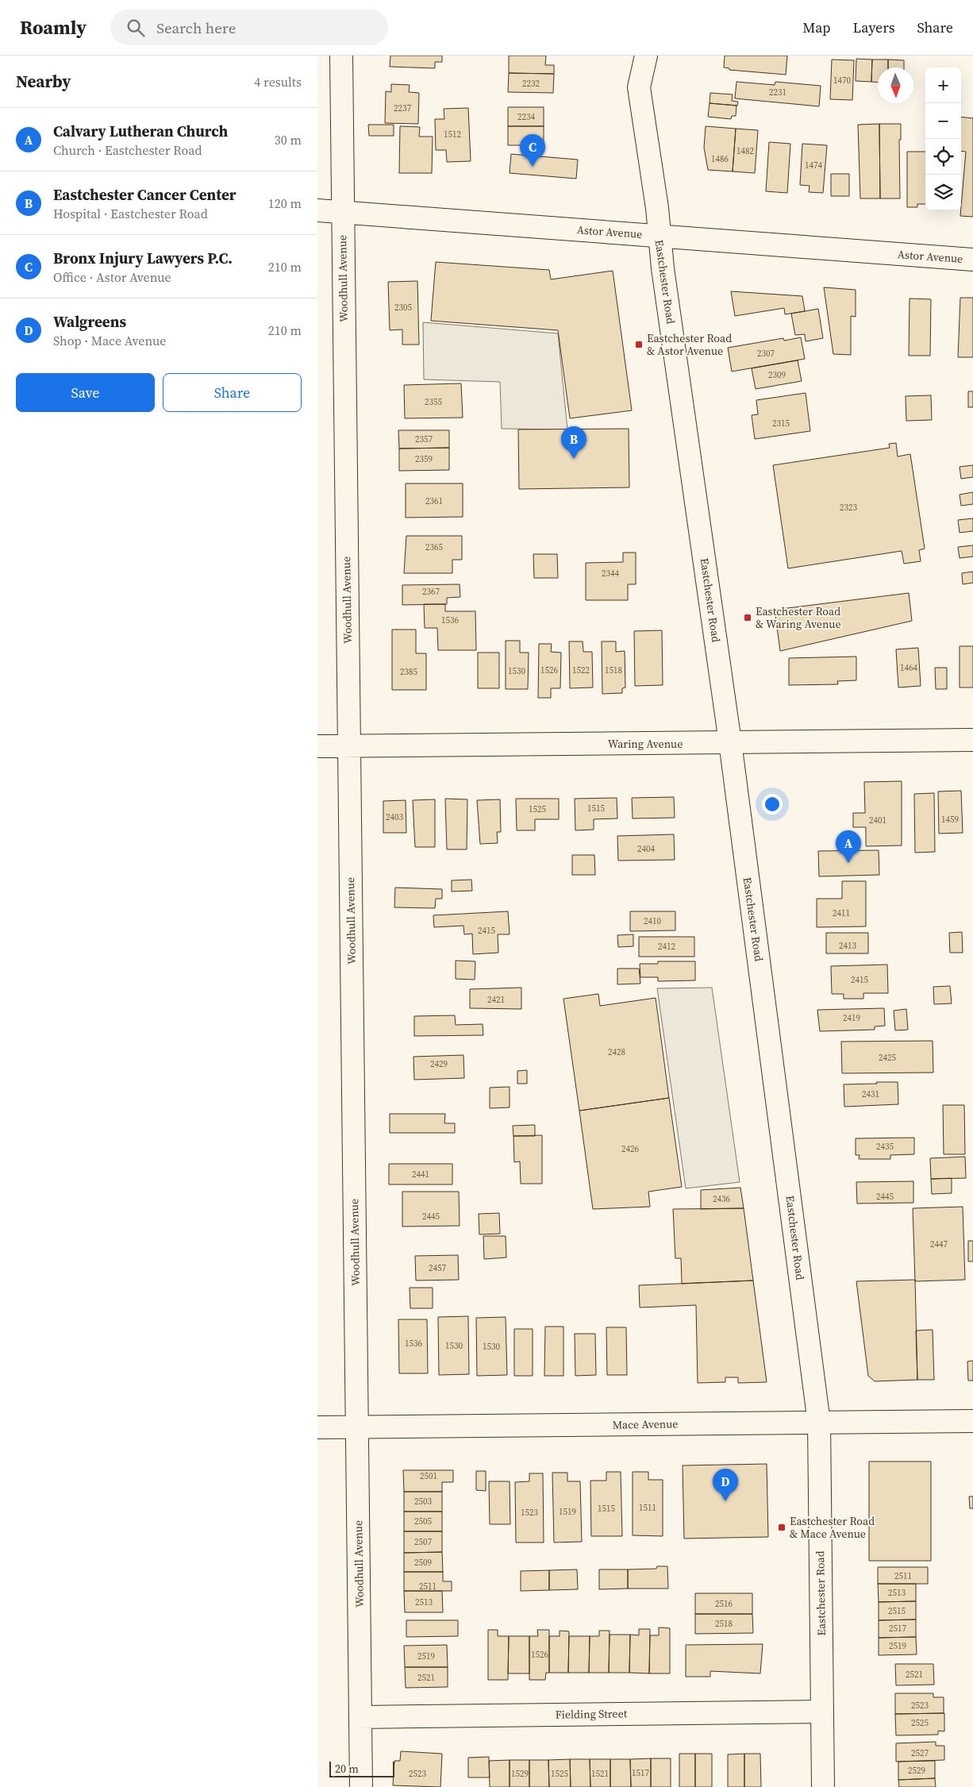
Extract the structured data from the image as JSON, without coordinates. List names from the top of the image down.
{
  "streets": {
    "street": [
      "Astor Avenue",
      "Woodhull Avenue",
      "Eastchester Road",
      "Waring Avenue",
      "Mace Avenue",
      "Fielding Street"
    ]
  },
  "crossings": [
    ["Astor Avenue", "Woodhull Avenue"],
    ["Astor Avenue", "Eastchester Road"],
    ["Woodhull Avenue", "Waring Avenue"],
    ["Woodhull Avenue", "Mace Avenue"],
    ["Woodhull Avenue", "Fielding Street"],
    ["Eastchester Road", "Waring Avenue"],
    ["Eastchester Road", "Mace Avenue"],
    ["Eastchester Road", "Fielding Street"]
  ],
  "places": {
    "transit": ["Eastchester Road & Astor Avenue", "Eastchester Road & Waring Avenue", "Eastchester Road & Mace Avenue"]
  },
  "house_numbers": [
    "1470",
    "2232",
    "2231",
    "2237",
    "2234",
    "1512",
    "1482",
    "1486",
    "1474",
    "2305",
    "2307",
    "2309",
    "2355",
    "2315",
    "2357",
    "2359",
    "2361",
    "2323",
    "2365",
    "2344",
    "2367",
    "1536",
    "1464",
    "1526",
    "1522",
    "1518",
    "1530",
    "2385",
    "1515",
    "1525",
    "2403",
    "1459",
    "2401",
    "2404",
    "2411",
    "2410",
    "2415",
    "2413",
    "2412",
    "2415",
    "2421",
    "2419",
    "2428",
    "2425",
    "2429",
    "2431",
    "2435",
    "2426",
    "2441",
    "2445",
    "2436",
    "2445",
    "2447",
    "2457",
    "1536",
    "1530",
    "1530",
    "2501",
    "2503",
    "1511",
    "1515",
    "1519",
    "1523",
    "2505",
    "2507",
    "2509",
    "2511",
    "2511",
    "2513",
    "2513",
    "2516",
    "2515",
    "2518",
    "2517",
    "2519",
    "1526",
    "2519",
    "2521",
    "2521",
    "2523",
    "2525",
    "2527",
    "2529",
    "1517",
    "2523",
    "1529",
    "1525",
    "1521"
  ],
  "scale_bar": "20 m",
  "north": "bottom",
  "page": {
    "header": "Roamly",
    "search": "Search here",
    "nav": ["Map", "Layers", "Share"],
    "heading": ["Nearby", "4 results"],
    "map_buttons": ["+", "−"],
    "list": [
      {
        "mark": "A",
        "name": "Calvary Lutheran Church",
        "note": "Church · Eastchester Road",
        "value": "30 m"
      },
      {
        "mark": "B",
        "name": "Eastchester Cancer Center",
        "note": "Hospital · Eastchester Road",
        "value": "120 m"
      },
      {
        "mark": "C",
        "name": "Bronx Injury Lawyers P.C.",
        "note": "Office · Astor Avenue",
        "value": "210 m"
      },
      {
        "mark": "D",
        "name": "Walgreens",
        "note": "Shop · Mace Avenue",
        "value": "210 m"
      }
    ],
    "pins": [
      "C",
      "B",
      "A",
      "D"
    ],
    "buttons": ["Save", "Share"],
    "scale": "20 m"
  }
}
